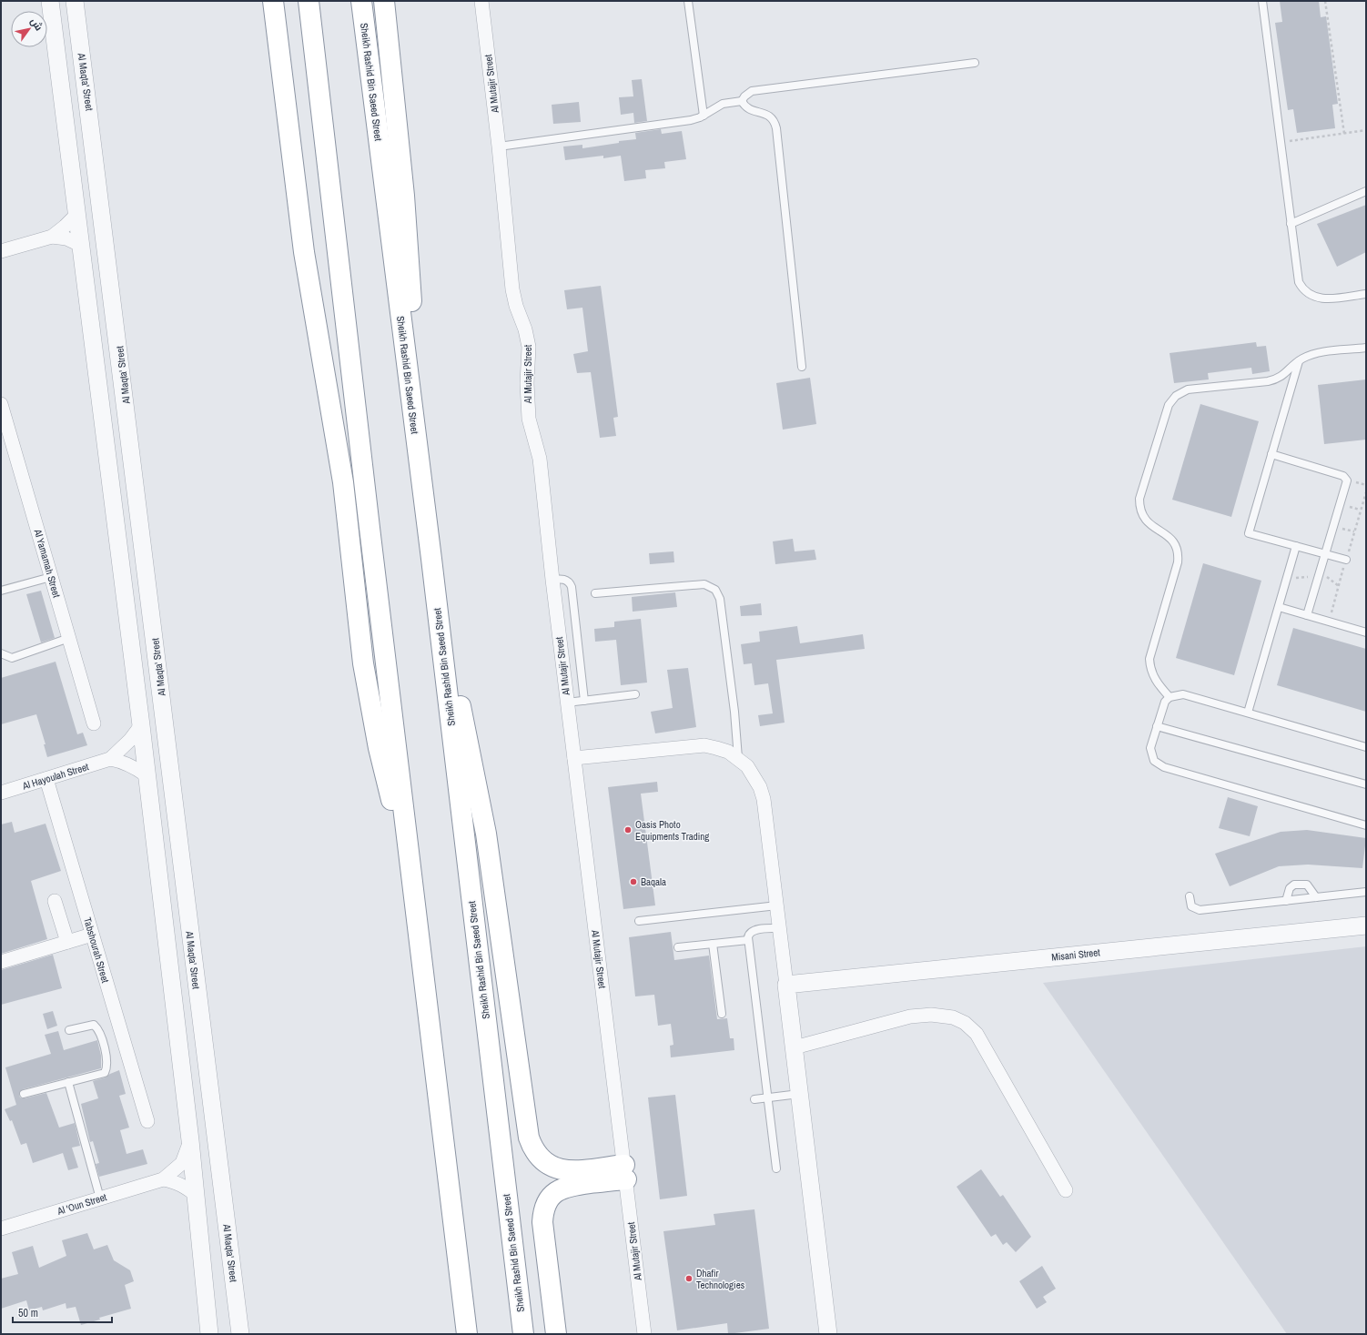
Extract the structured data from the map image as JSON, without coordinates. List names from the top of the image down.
{
  "streets": {
    "highway": ["Sheikh Rashid Bin Saeed Street"],
    "street": [
      "Al Maqta' Street",
      "Al Mutajir Street",
      "Al Yamamah Street",
      "Al Hayoulah Street",
      "Tabshourah Street",
      "Misani Street",
      "Al 'Oun Street"
    ]
  },
  "crossings": [
    ["Al Hayoulah Street", "Tabshourah Street"]
  ],
  "places": ["Oasis Photo Equipments Trading", "Baqala", "Dhafir Technologies"],
  "scale_bar": "50 m",
  "north": "top right"
}
